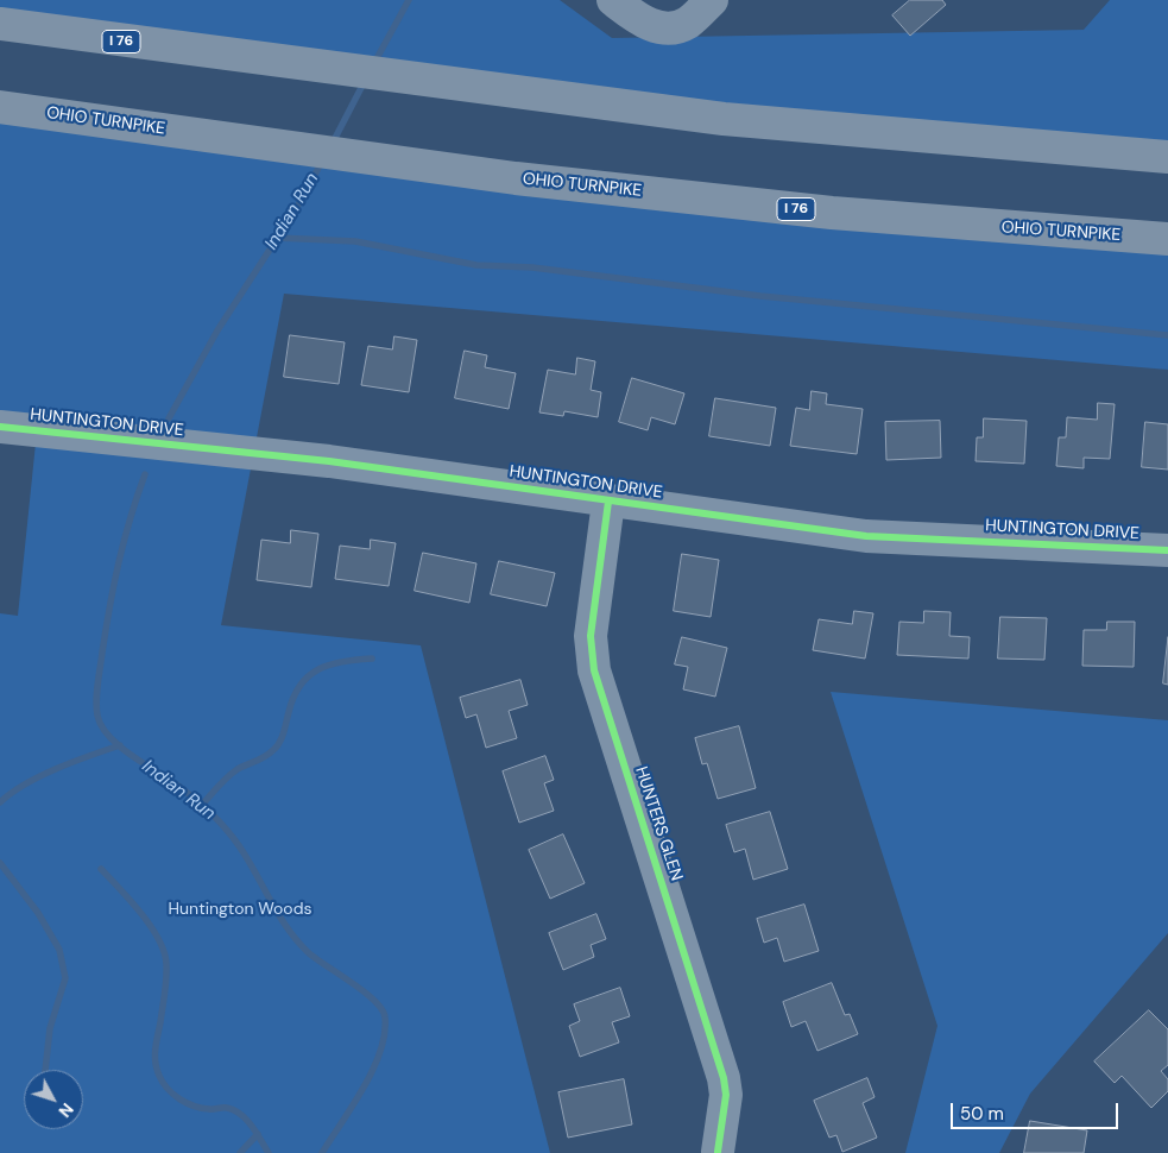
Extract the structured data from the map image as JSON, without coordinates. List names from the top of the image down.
{
  "streets": {
    "highway": ["I 76", "OHIO TURNPIKE"],
    "street": ["HUNTINGTON DRIVE", "HUNTERS GLEN"]
  },
  "crossings": [
    ["HUNTINGTON DRIVE", "HUNTERS GLEN"]
  ],
  "water": ["Indian Run"],
  "parks": ["Huntington Woods"],
  "scale_bar": "50 m",
  "north": "bottom right"
}
